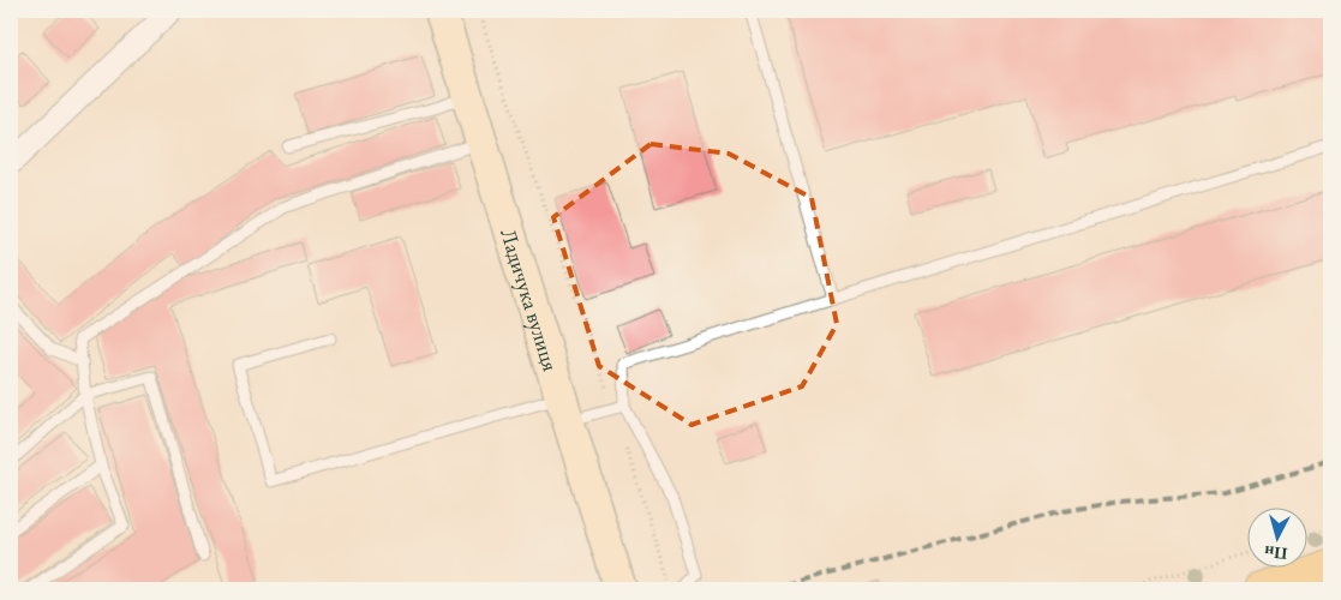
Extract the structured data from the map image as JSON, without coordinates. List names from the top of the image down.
{
  "streets": {
    "street": ["Ладичука вулиця"]
  },
  "north": "bottom"
}
